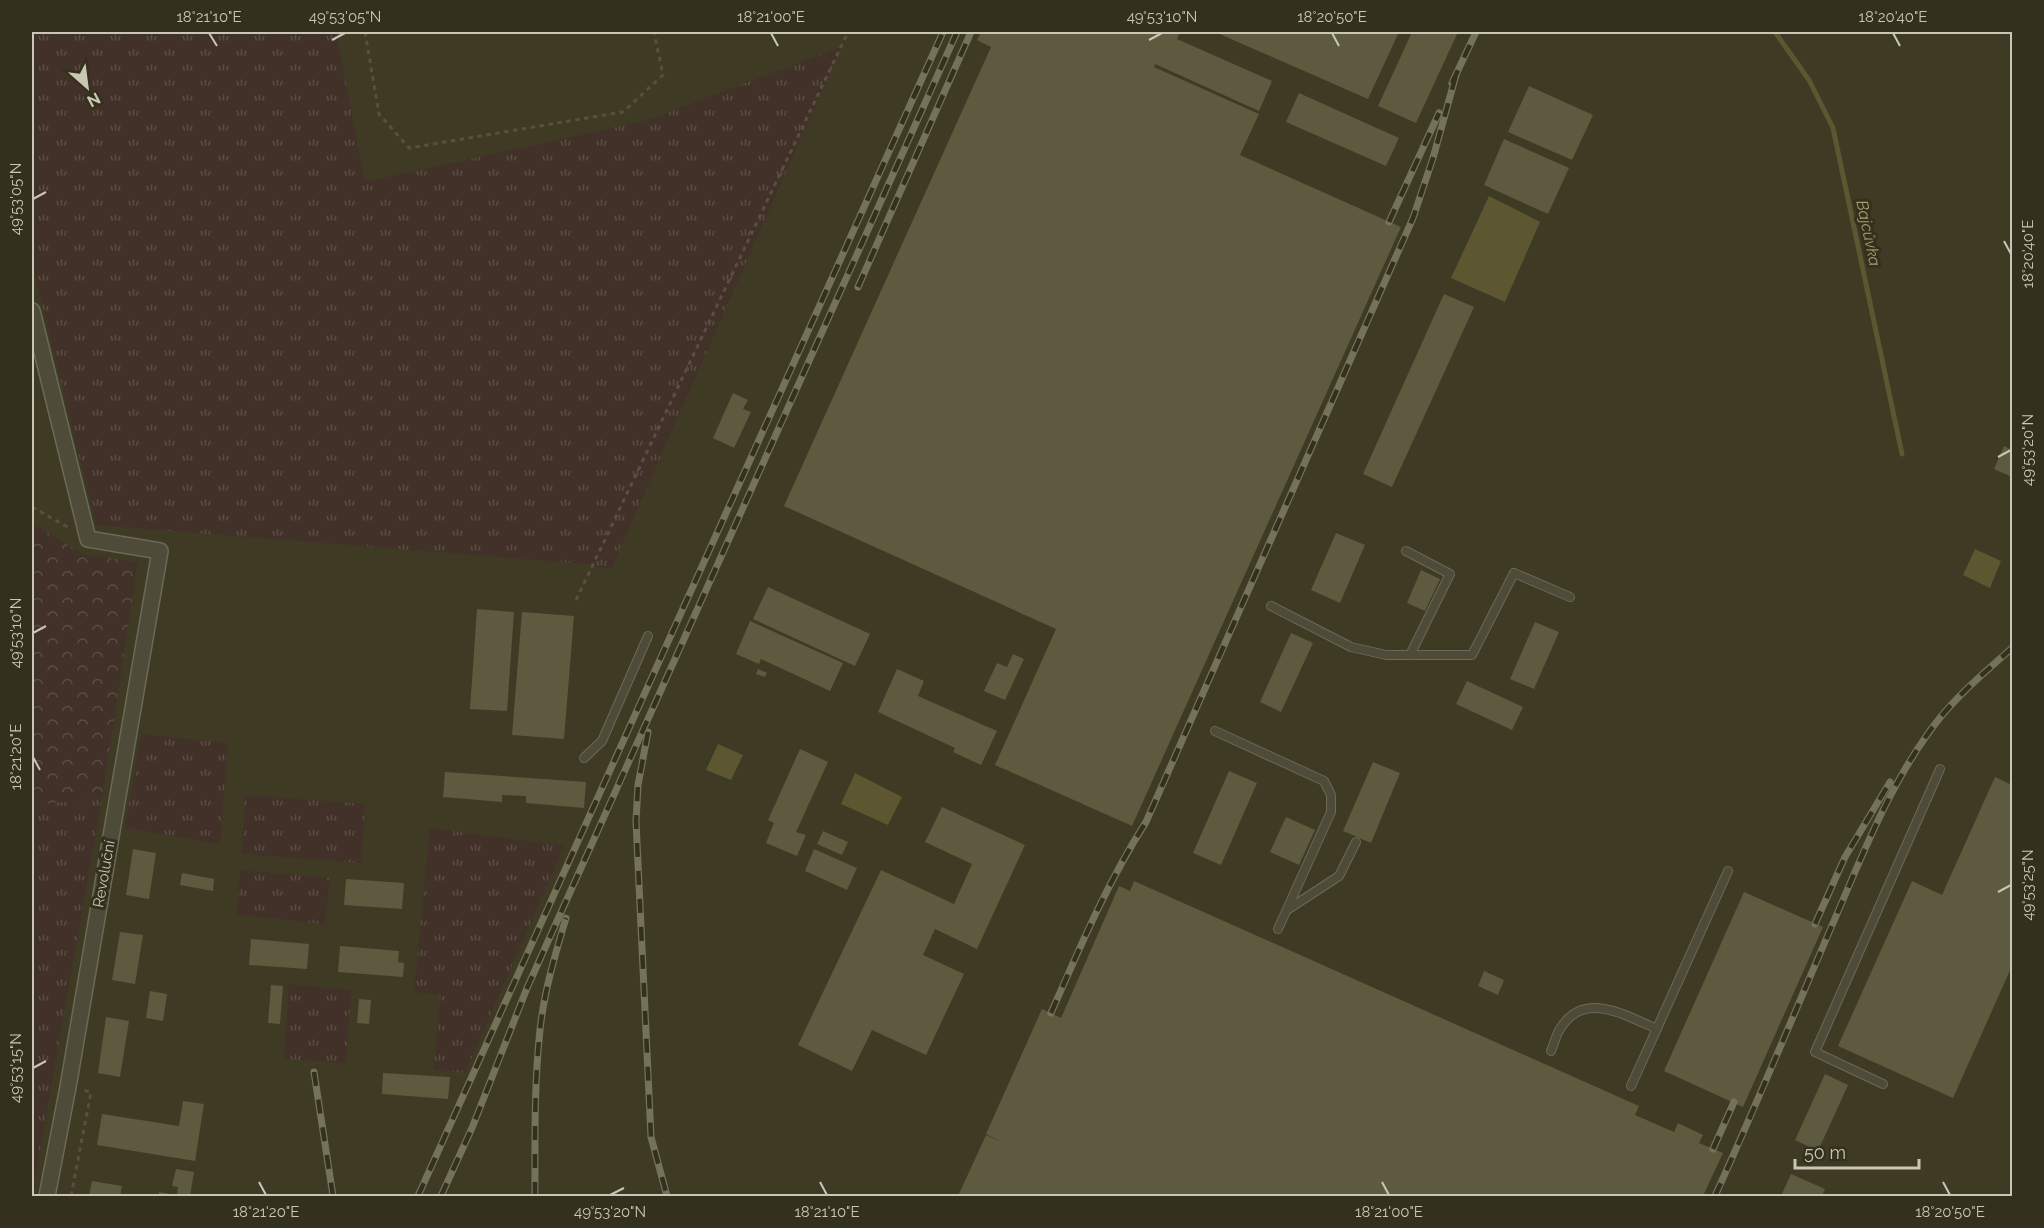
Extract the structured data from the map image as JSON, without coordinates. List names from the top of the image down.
{
  "streets": {
    "street": ["Revoluční"]
  },
  "water": ["Bajcůvka"],
  "scale_bar": "50 m",
  "north": "bottom right",
  "coordinates": [
    "18°21'10\"E",
    "49°53'05\"N",
    "18°21'00\"E",
    "49°53'10\"N",
    "18°20'50\"E",
    "18°20'40\"E",
    "49°53'20\"N",
    "18°21'20\"E",
    "49°53'25\"N",
    "49°53'15\"N"
  ]
}
